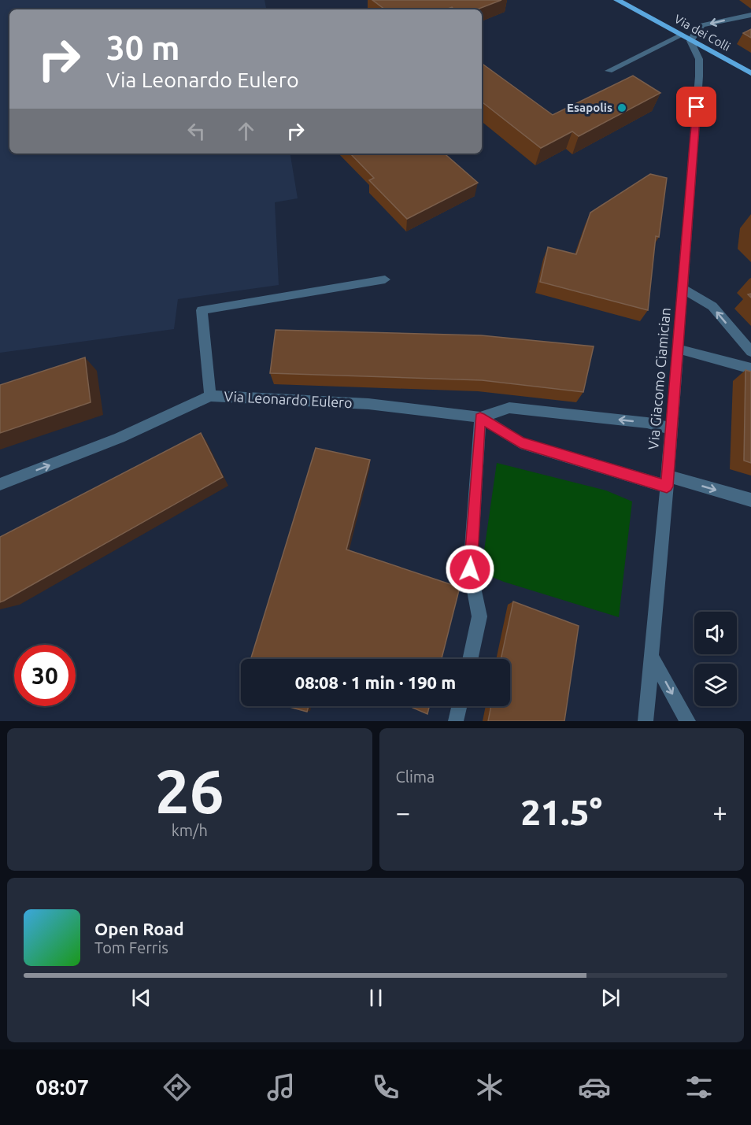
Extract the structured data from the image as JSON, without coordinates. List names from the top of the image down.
{
  "streets": {
    "main road": ["Via dei Colli"],
    "street": ["Via Giacomo Ciamician", "Via Leonardo Eulero"]
  },
  "crossings": [
    ["Via dei Colli", "Via Giacomo Ciamician"],
    ["Via Giacomo Ciamician", "Via Leonardo Eulero"]
  ],
  "places": ["Esapolis"],
  "page": {
    "turn": ["30 m", "Via Leonardo Eulero"],
    "limit": "30",
    "trip": "08:08 · 1 min · 190 m",
    "tile": [
      ["26", "km/h"],
      "Clima"
    ],
    "heat": ["−", "21.5°", "+"],
    "song": ["Open Road", "Tom Ferris"],
    "tabs": "08:07"
  }
}
